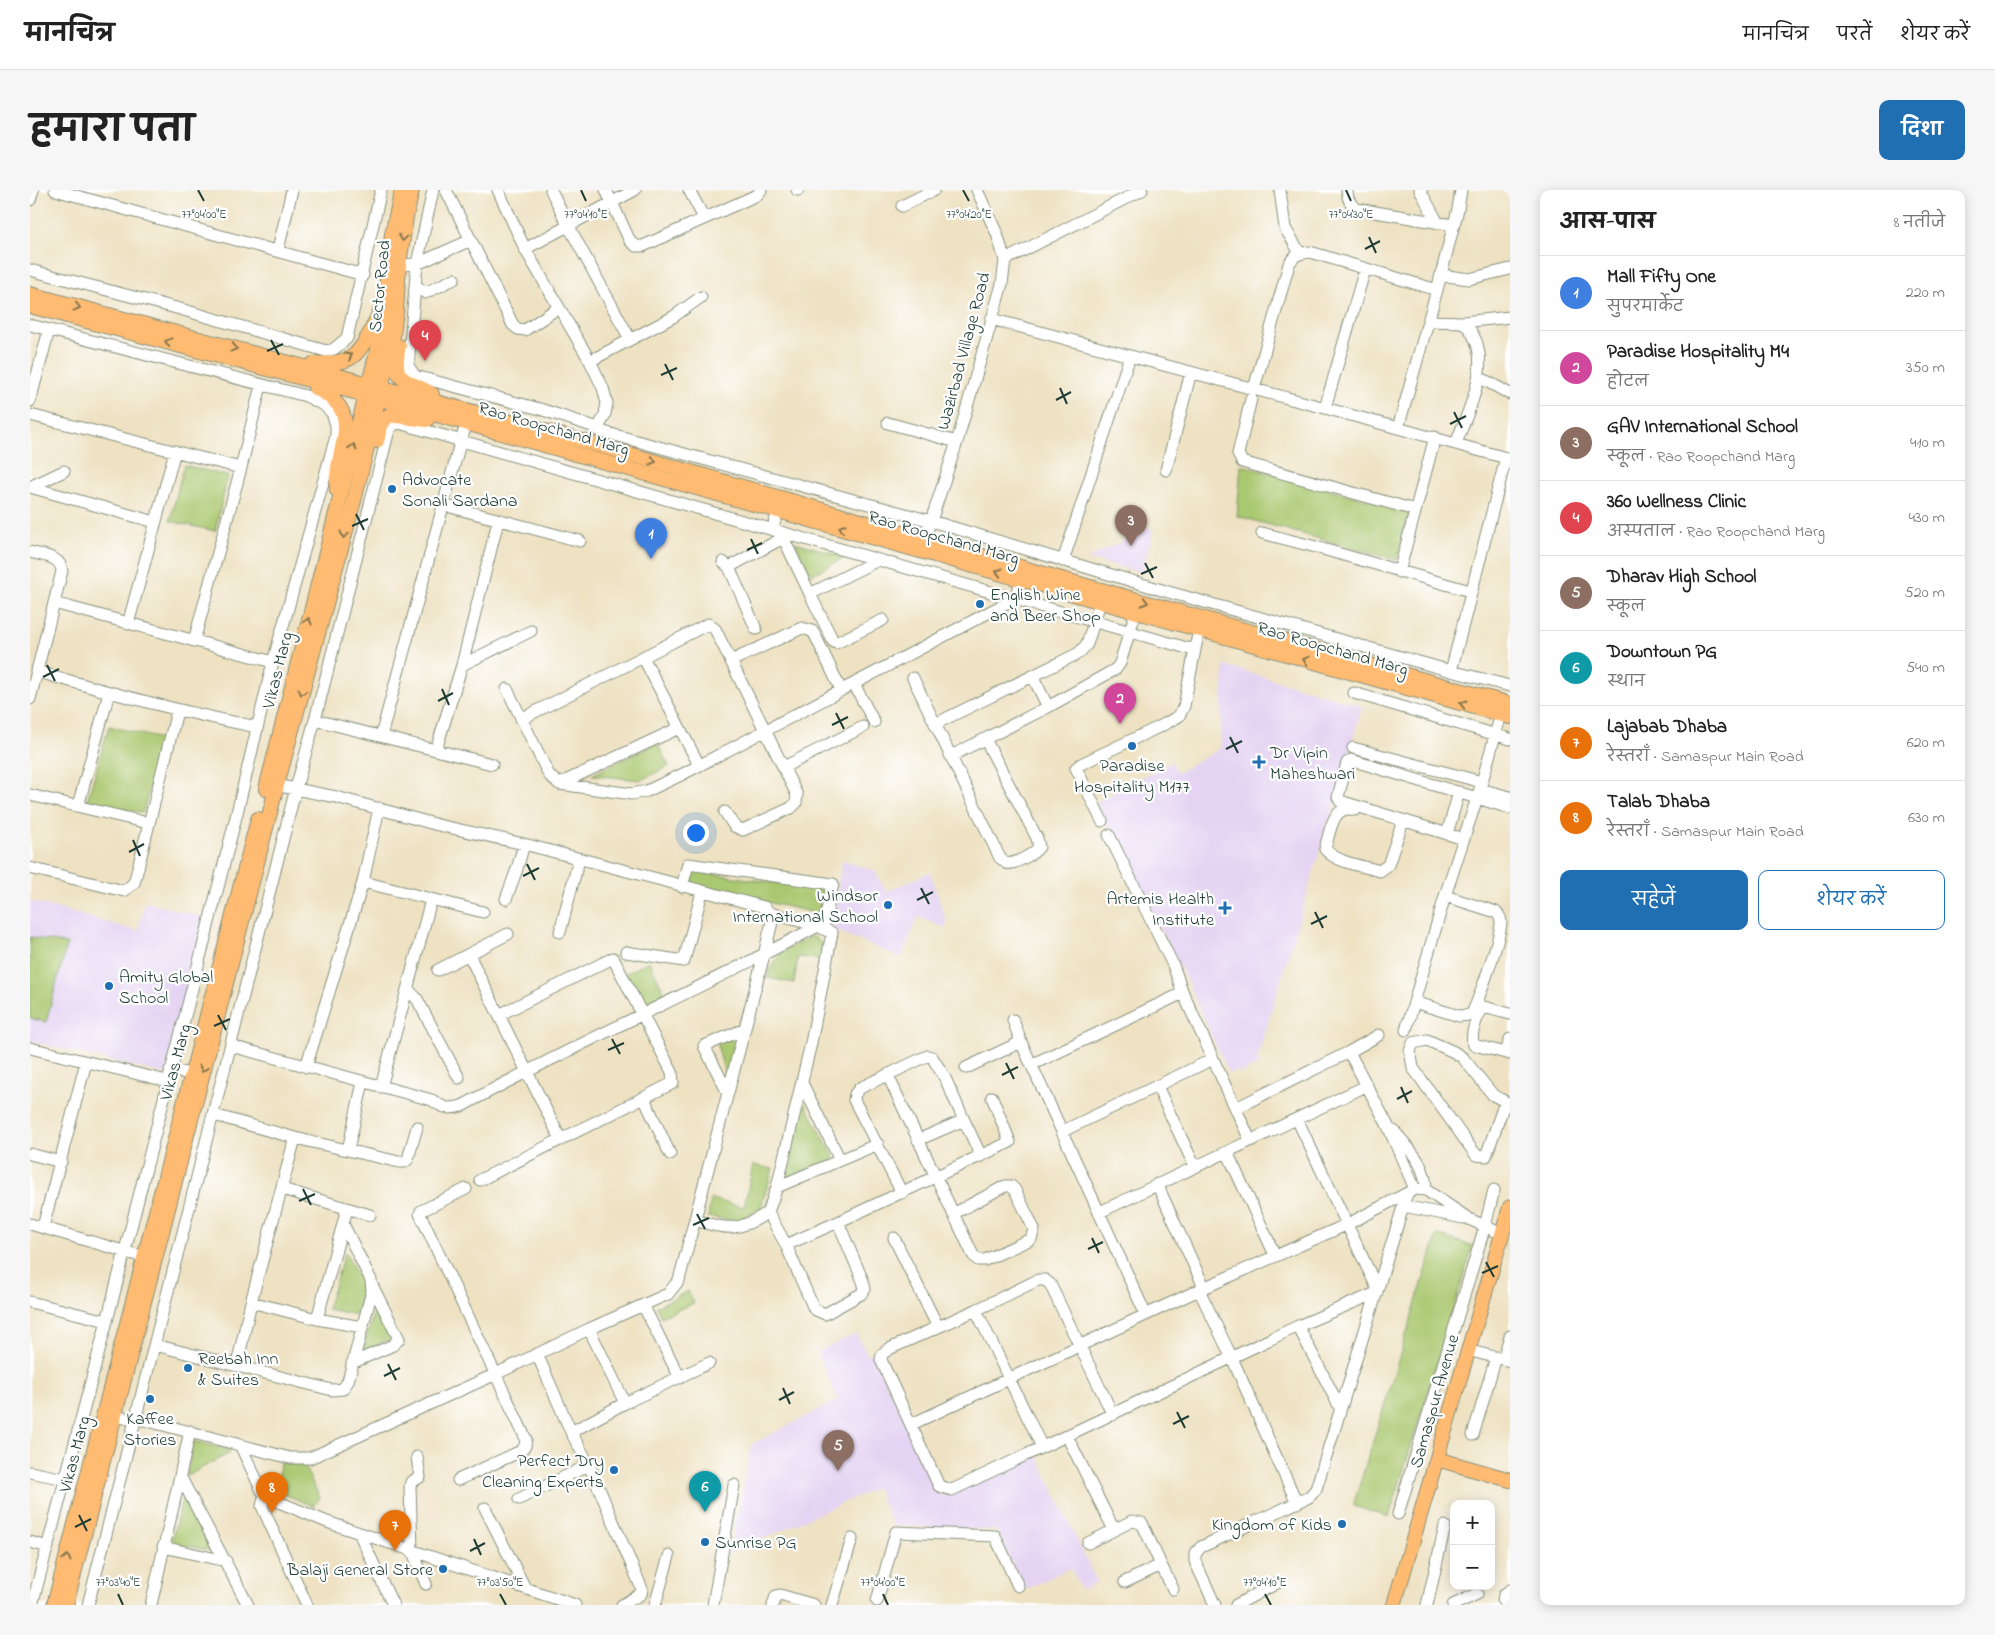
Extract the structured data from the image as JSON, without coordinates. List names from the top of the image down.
{
  "streets": {
    "main road": [
      "Sector Road",
      "Rao Roopchand Marg",
      "Vikas Marg",
      "Samaspur Avenue"
    ],
    "street": ["Wazirbad Village Road"]
  },
  "crossings": [
    ["Sector Road", "Rao Roopchand Marg"],
    ["Sector Road", "Vikas Marg"],
    ["Wazirbad Village Road", "Rao Roopchand Marg"],
    ["Rao Roopchand Marg", "Vikas Marg"]
  ],
  "places": {
    "other": [
      "Advocate Sonali Sardana",
      "English Wine and Beer Shop",
      "Paradise Hospitality M177",
      "Windsor International School",
      "Amity Global School",
      "Reebah Inn & Suites",
      "Kaffee Stories",
      "Perfect Dry Cleaning Experts",
      "Kingdom of Kids",
      "Sunrise PG",
      "Balaji General Store"
    ],
    "health": ["Dr Vipin Maheshwari", "Artemis Health Institute"]
  },
  "page": {
    "header": "मानचित्र",
    "nav": ["मानचित्र", "परतें", "शेयर करें"],
    "title": "हमारा पता",
    "buttons": [
      "दिशा",
      ["सहेजें", "शेयर करें"]
    ],
    "heading": ["आस-पास", "8 नतीजे"],
    "list": [
      {
        "mark": "1",
        "name": "Mall Fifty One",
        "note": "सुपरमार्केट",
        "value": "220 m"
      },
      {
        "mark": "2",
        "name": "Paradise Hospitality M4",
        "note": "होटल",
        "value": "350 m"
      },
      {
        "mark": "3",
        "name": "GAV International School",
        "note": "स्कूल · Rao Roopchand Marg",
        "value": "410 m"
      },
      {
        "mark": "4",
        "name": "360 Wellness Clinic",
        "note": "अस्पताल · Rao Roopchand Marg",
        "value": "430 m"
      },
      {
        "mark": "5",
        "name": "Dharav High School",
        "note": "स्कूल",
        "value": "520 m"
      },
      {
        "mark": "6",
        "name": "Downtown PG",
        "note": "स्थान",
        "value": "540 m"
      },
      {
        "mark": "7",
        "name": "Lajabab Dhaba",
        "note": "रेस्तराँ · Samaspur Main Road",
        "value": "620 m"
      },
      {
        "mark": "8",
        "name": "Talab Dhaba",
        "note": "रेस्तराँ · Samaspur Main Road",
        "value": "630 m"
      }
    ],
    "pins": [
      "4",
      "3",
      "1",
      "2",
      "5",
      "6",
      "8",
      "7"
    ],
    "map_buttons": ["+", "−"]
  },
  "coordinates": [
    "77°04'00\"E",
    "77°04'10\"E",
    "77°04'20\"E",
    "77°04'30\"E",
    "77°03'40\"E",
    "77°03'50\"E"
  ]
}
